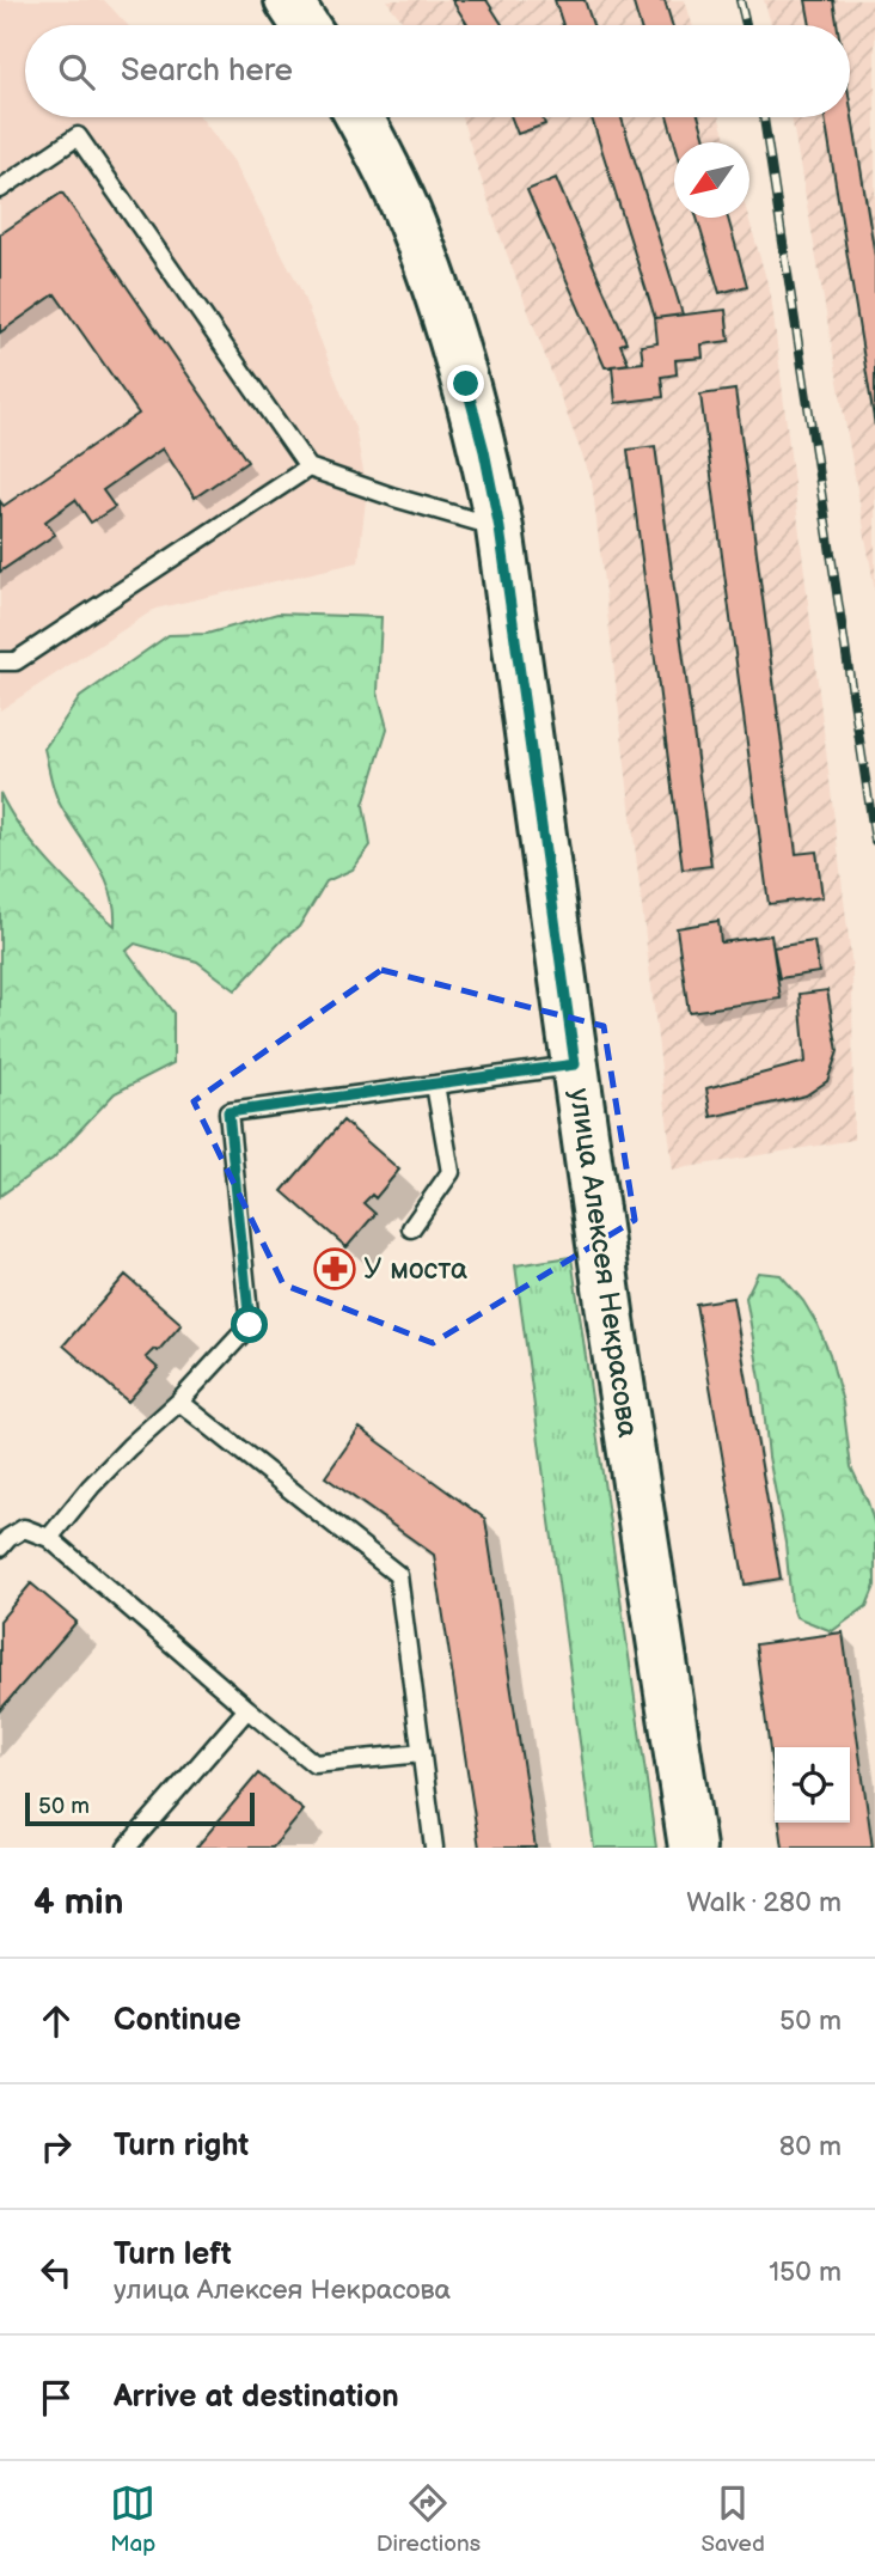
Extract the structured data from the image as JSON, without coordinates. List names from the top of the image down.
{
  "streets": {
    "street": ["улица Алексея Некрасова"]
  },
  "places": {
    "pharmacy": ["У моста"]
  },
  "scale_bar": "50 m",
  "north": "bottom left",
  "page": {
    "search": "Search here",
    "scale": "50 m",
    "heading": ["4 min", "Walk · 280 m"],
    "list": [
      ["Continue", "50 m"],
      ["Turn right", "80 m"],
      ["Turn left", "улица Алексея Некрасова", "150 m"],
      "Arrive at destination"
    ],
    "nav": ["Map", "Directions", "Saved"]
  }
}
